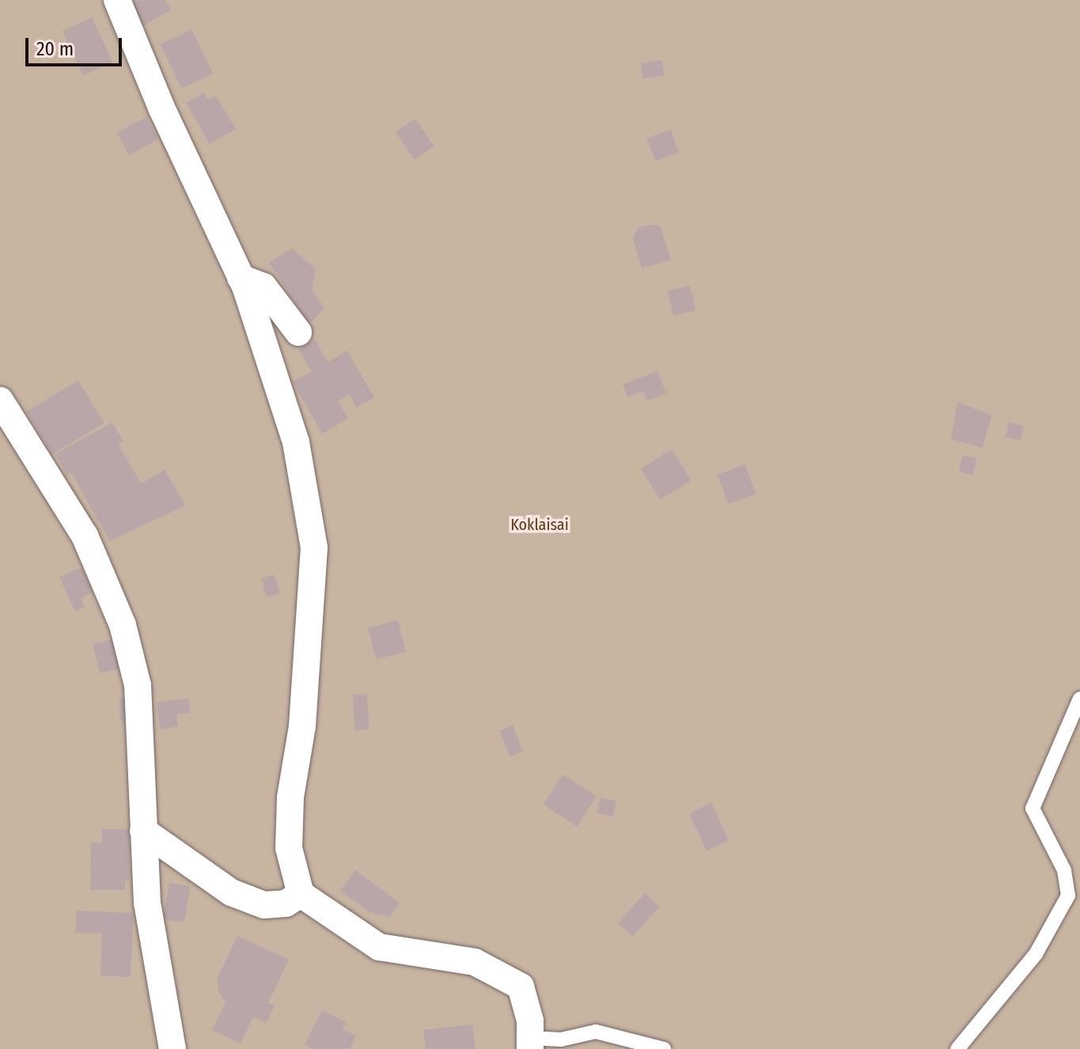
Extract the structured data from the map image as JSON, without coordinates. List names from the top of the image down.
{
  "parks": ["Koklaisai"],
  "scale_bar": "20 m"
}
